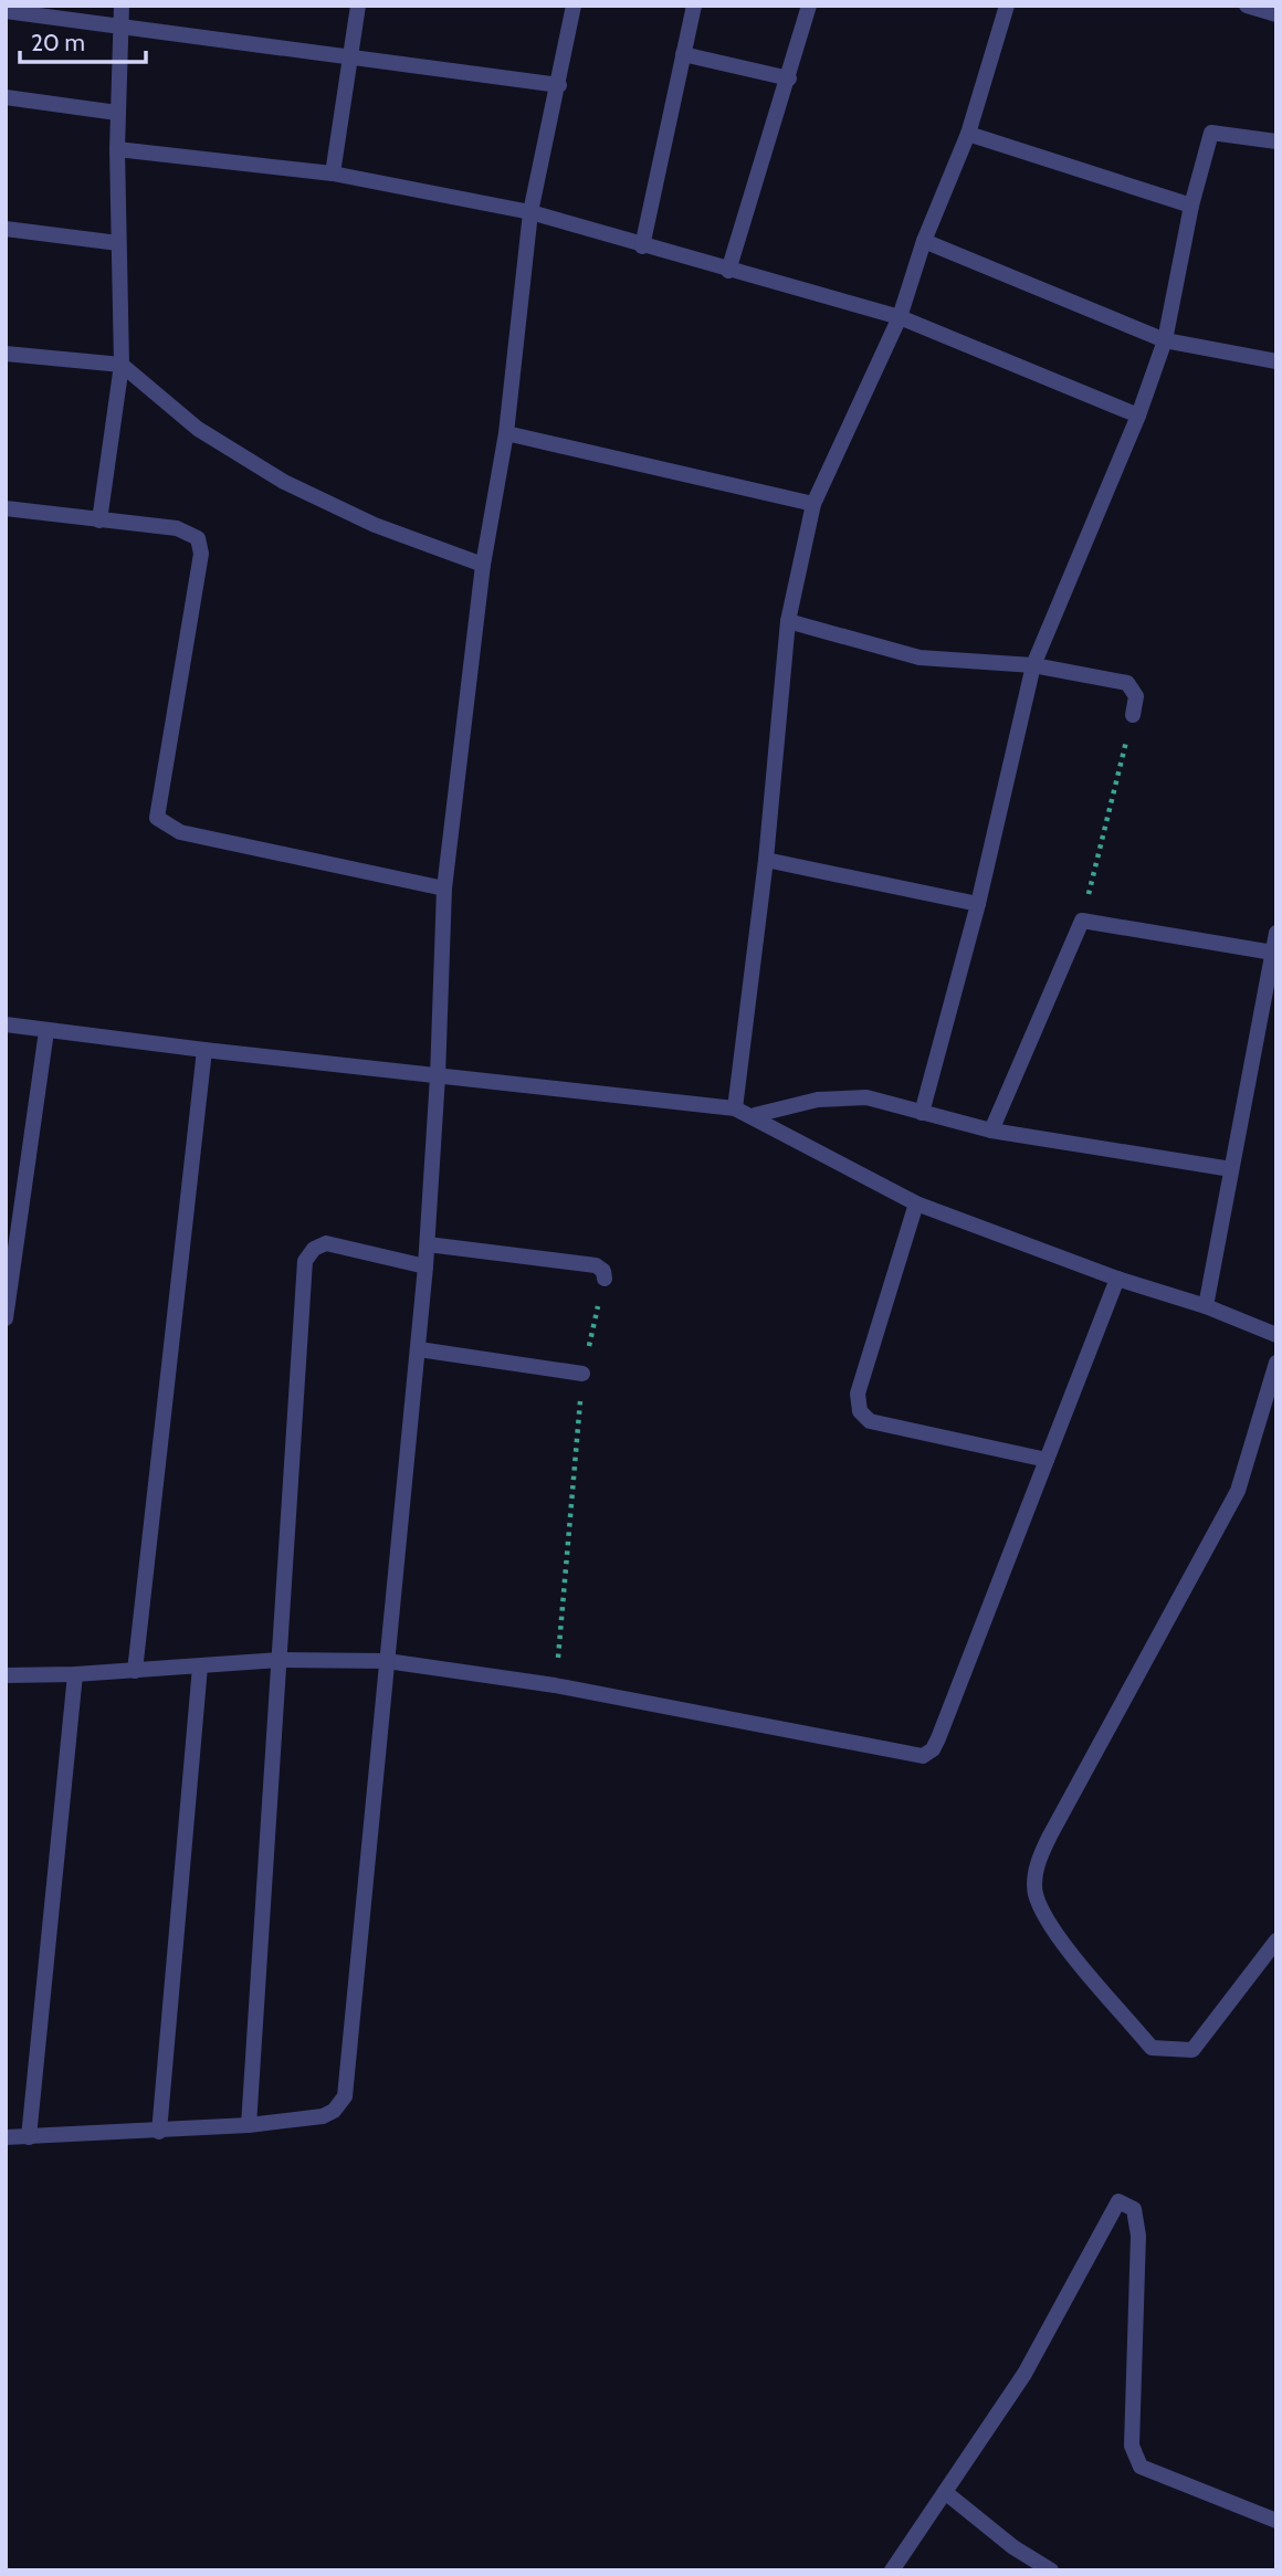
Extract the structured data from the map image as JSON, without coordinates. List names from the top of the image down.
{
  "scale_bar": "20 m"
}
